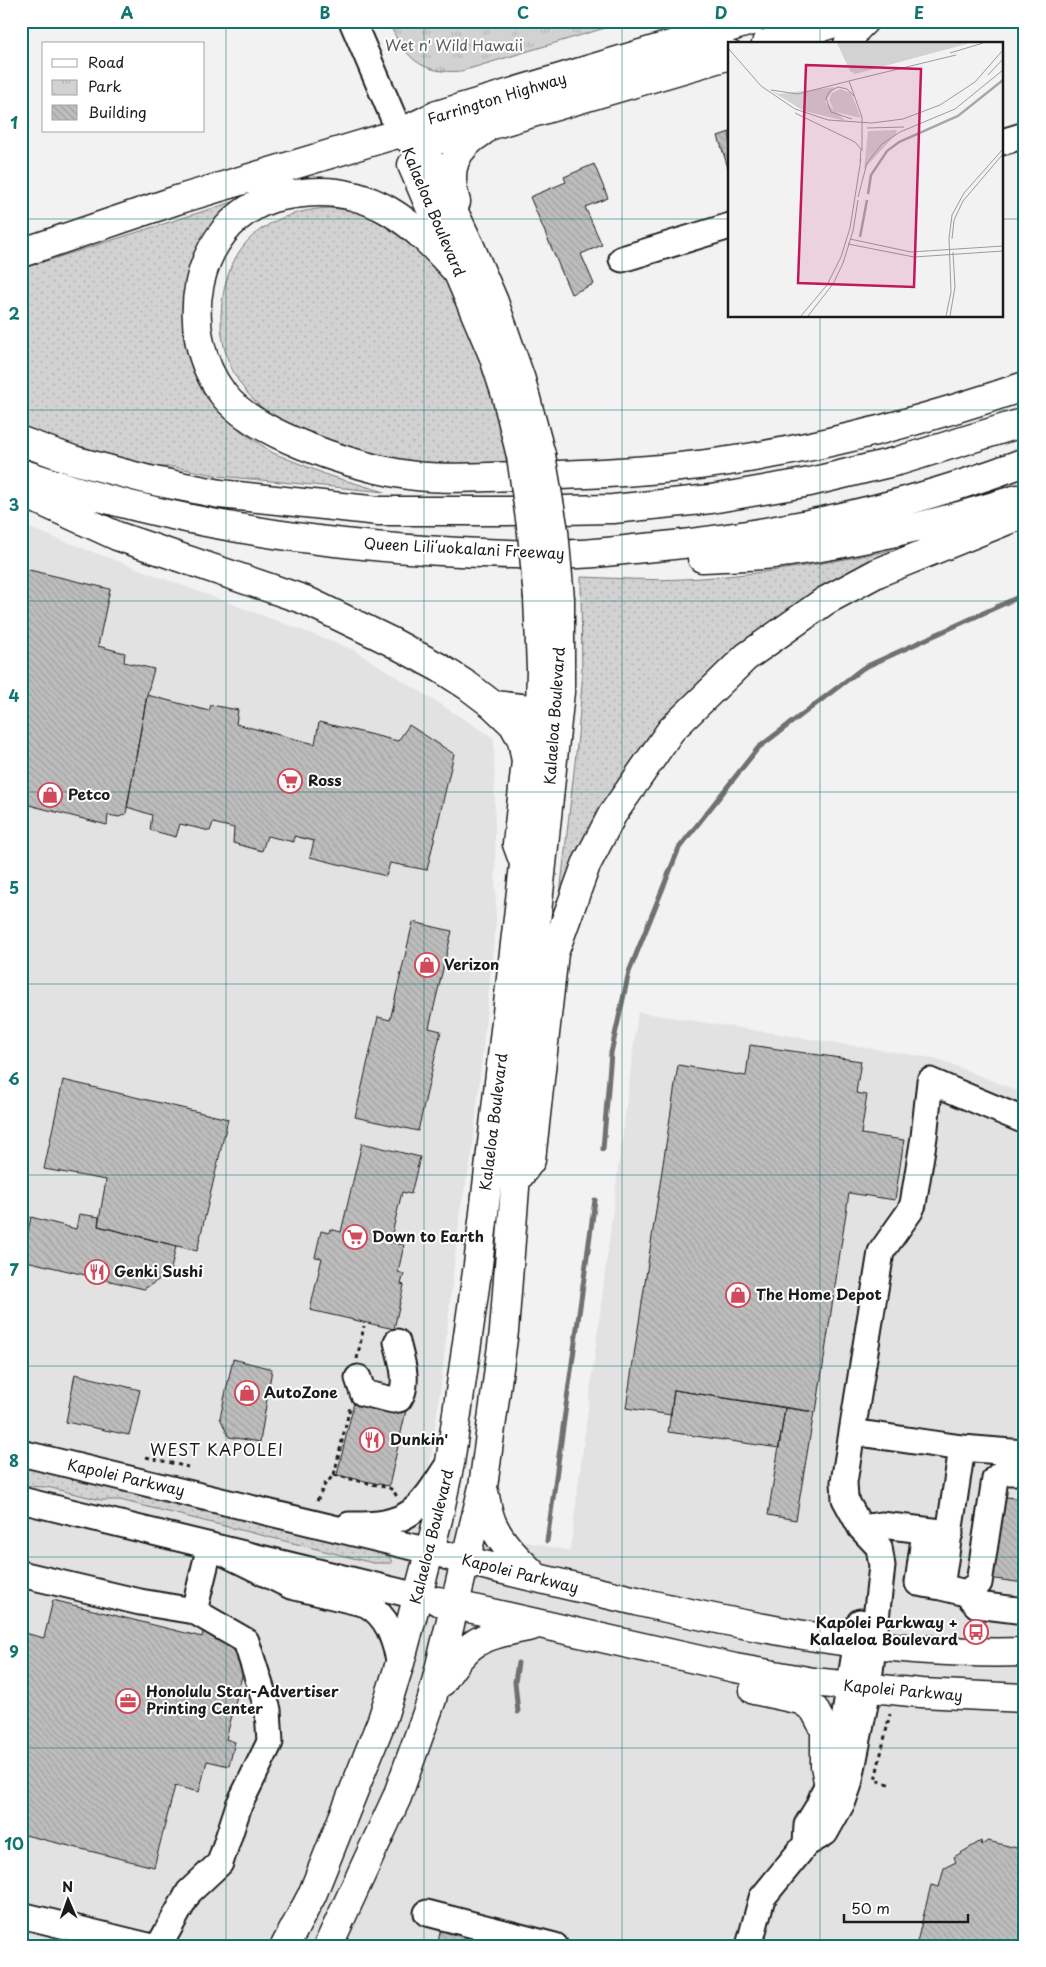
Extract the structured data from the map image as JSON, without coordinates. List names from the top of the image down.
{
  "streets": {
    "main road": [
      "Farrington Highway",
      "Kalaeloa Boulevard",
      "Queen Liliʻuokalani Freeway",
      "Kapolei Parkway"
    ]
  },
  "crossings": [
    ["Farrington Highway", "Kalaeloa Boulevard"],
    ["Kalaeloa Boulevard", "Kapolei Parkway"]
  ],
  "districts": ["WEST KAPOLEI"],
  "parks": ["Wet n' Wild Hawaii"],
  "places": {
    "supermarket": ["Ross", "Down to Earth"],
    "shop": [
      "Petco",
      "Verizon",
      "The Home Depot",
      "AutoZone"
    ],
    "restaurant": ["Genki Sushi", "Dunkin'"],
    "bus stop": ["Kapolei Parkway + Kalaeloa Boulevard"],
    "office": ["Honolulu Star-Advertiser Printing Center"]
  },
  "legend": ["Road", "Park", "Building"],
  "scale_bar": "50 m",
  "north": "top",
  "grid": {
    "columns": [
      "A",
      "B",
      "C",
      "D",
      "E"
    ],
    "rows": [
      "1",
      "2",
      "3",
      "4",
      "5",
      "6",
      "7",
      "8",
      "9",
      "10"
    ]
  }
}
